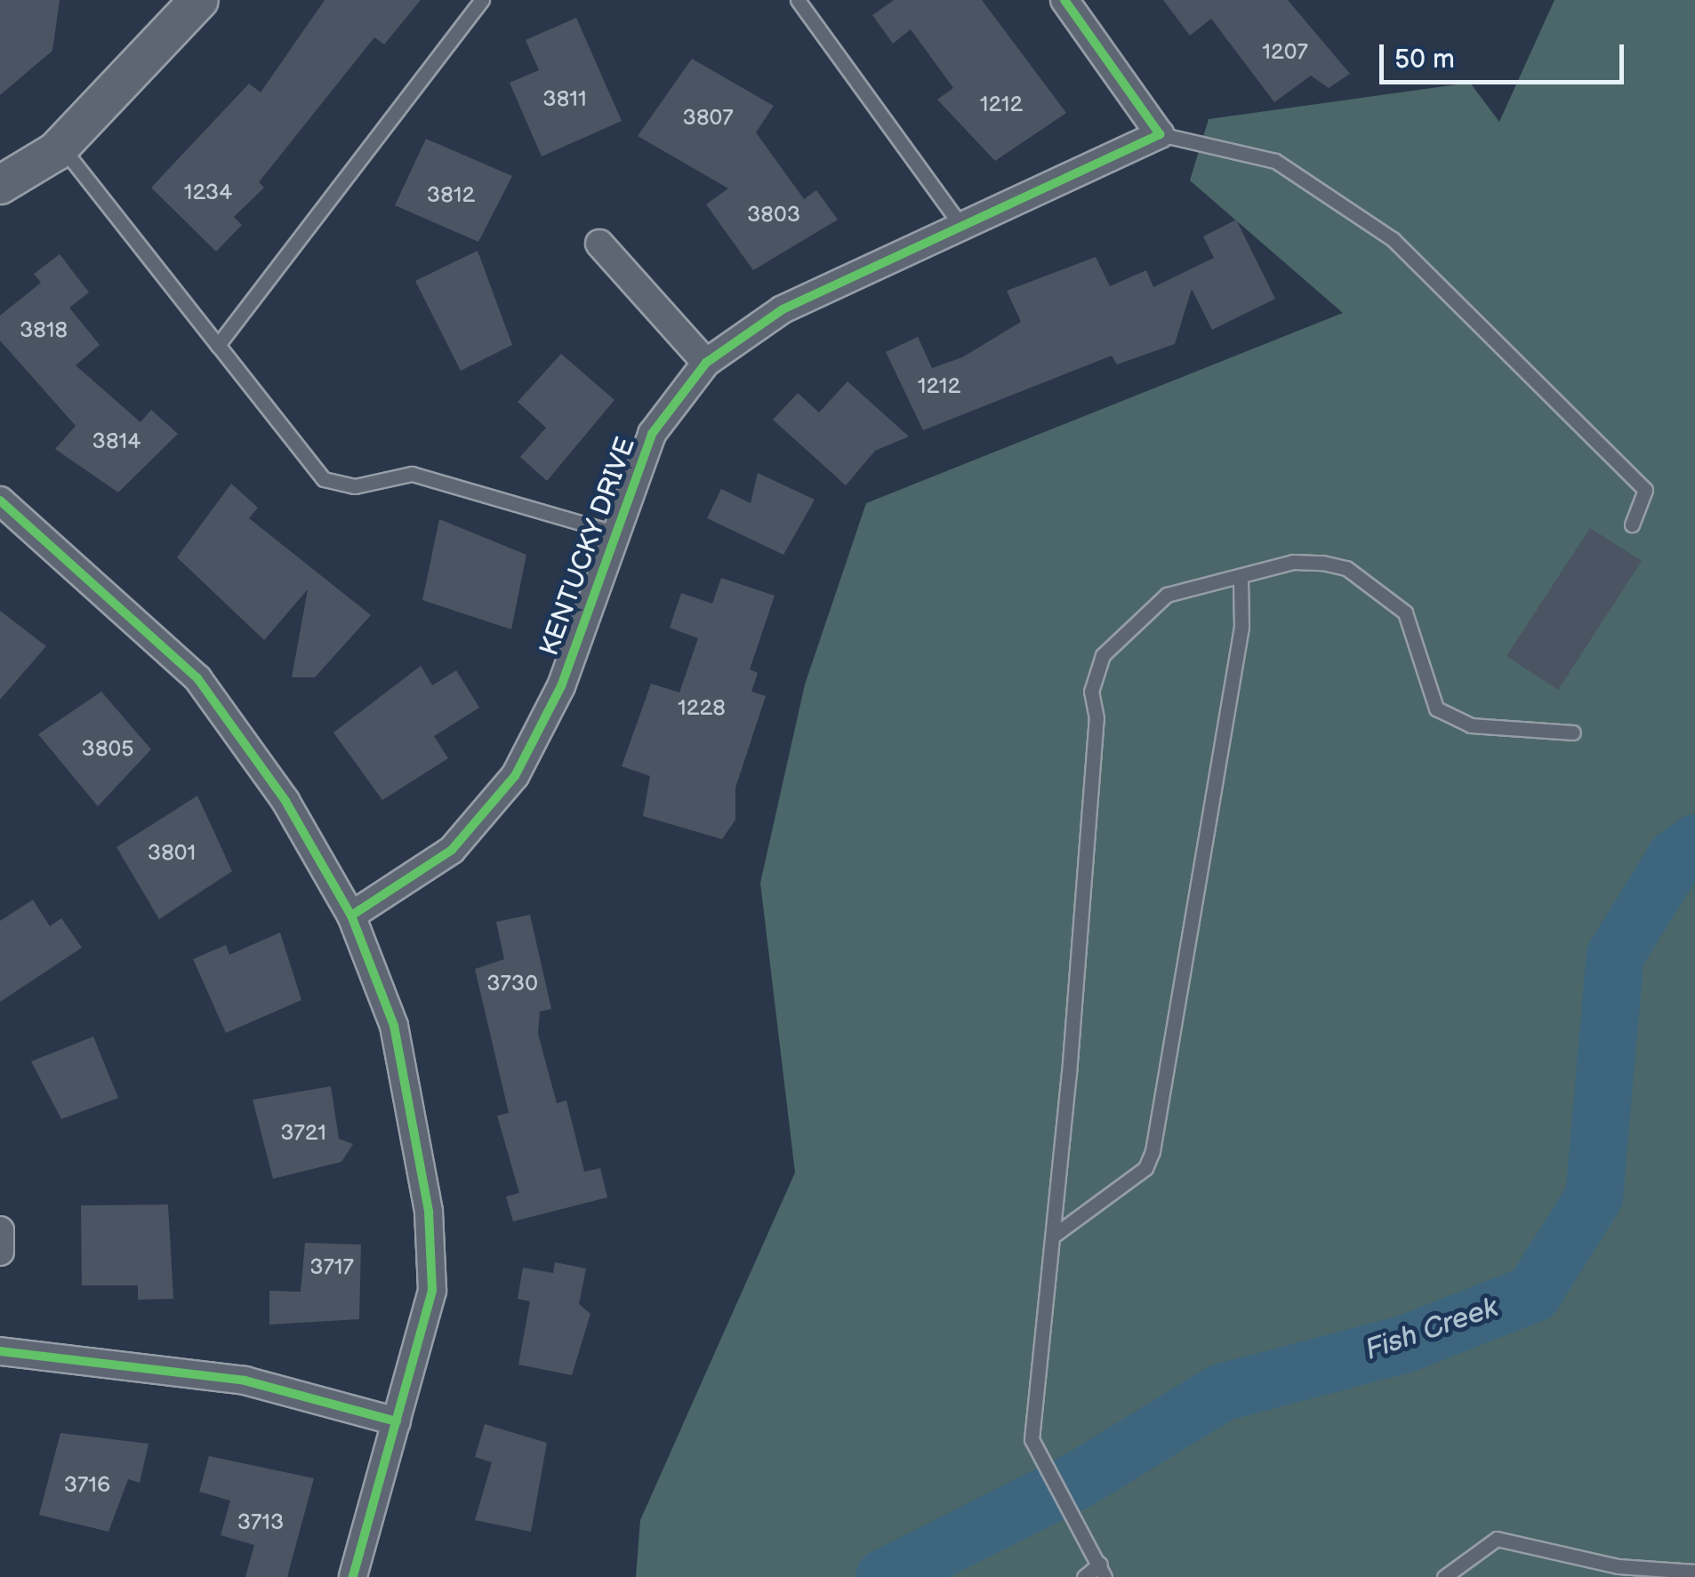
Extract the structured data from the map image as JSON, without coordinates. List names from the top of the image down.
{
  "streets": {
    "street": ["KENTUCKY DRIVE"]
  },
  "water": ["Fish Creek"],
  "house_numbers": [
    "1207",
    "3811",
    "1212",
    "3807",
    "1234",
    "3812",
    "3803",
    "3818",
    "1212",
    "3814",
    "1228",
    "3805",
    "3801",
    "3730",
    "3721",
    "3717",
    "3716",
    "3713"
  ],
  "scale_bar": "50 m"
}
